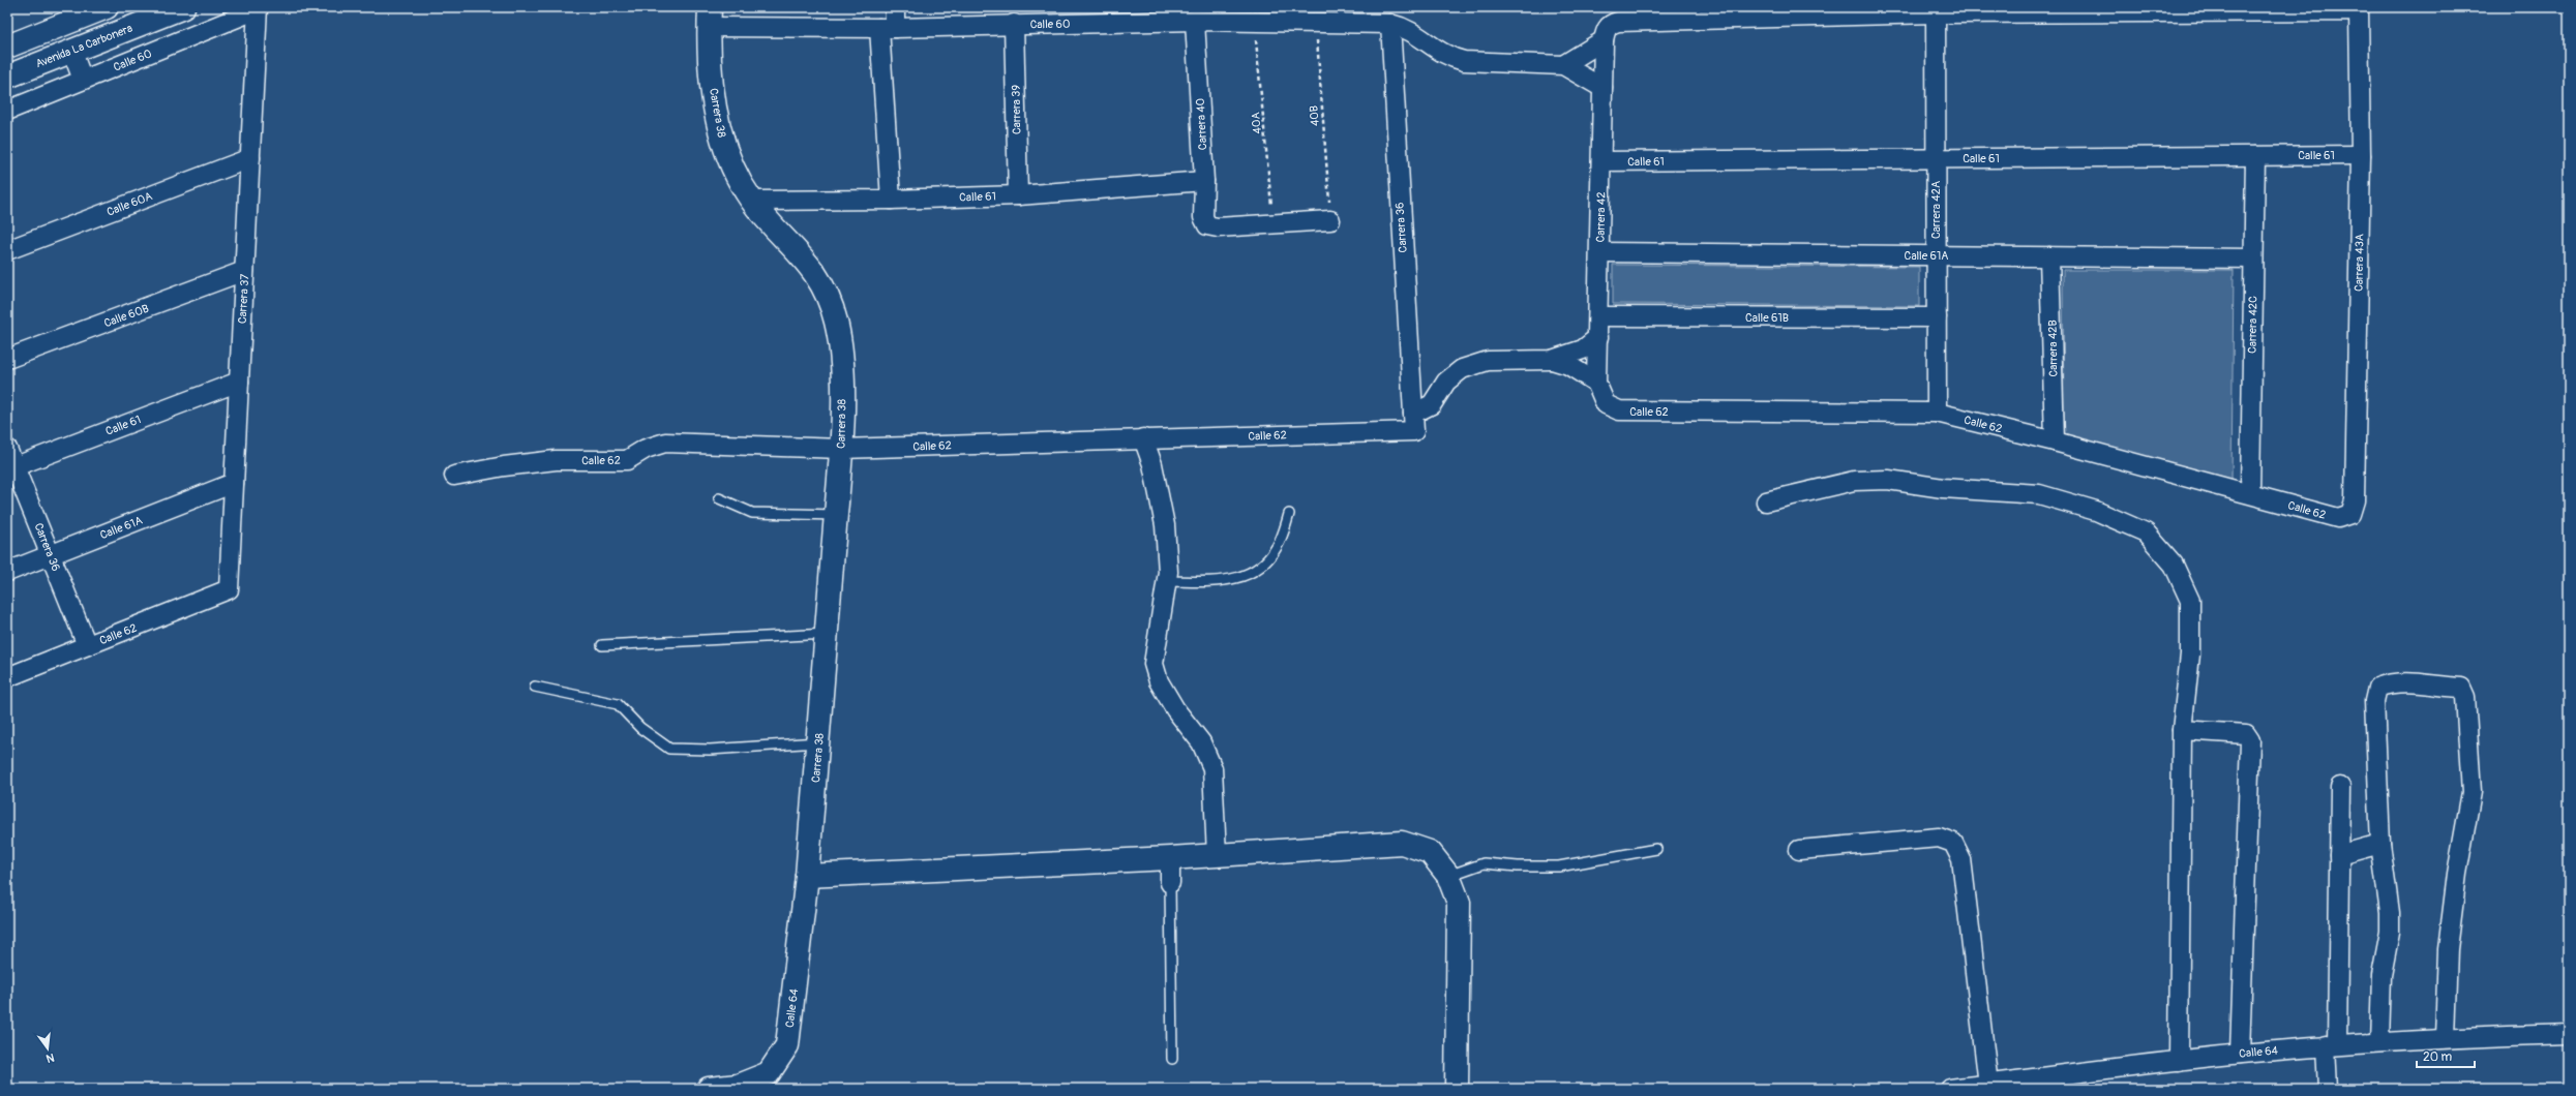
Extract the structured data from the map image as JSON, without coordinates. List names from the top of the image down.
{
  "streets": {
    "main road": ["Avenida La Carbonera", "Carrera 38", "Calle 64"],
    "street": [
      "Calle 60",
      "Carrera 39",
      "Carrera 40",
      "Calle 61",
      "Calle 60A",
      "Carrera 42A",
      "Carrera 42",
      "Carrera 36",
      "Calle 61A",
      "Carrera 43A",
      "Carrera 37",
      "Calle 60B",
      "Calle 61B",
      "Carrera 42C",
      "Carrera 42B",
      "Calle 62"
    ],
    "path": ["40B", "40A"]
  },
  "crossings": [
    ["Calle 60", "Carrera 39"],
    ["Calle 60", "Carrera 38"],
    ["Calle 60", "40B"],
    ["Calle 60", "40A"],
    ["Calle 60", "Carrera 40"],
    ["Calle 60", "Carrera 36"],
    ["Calle 60", "Carrera 37"],
    ["Carrera 39", "Calle 61"],
    ["Carrera 38", "Calle 61"],
    ["Carrera 38", "Calle 62"],
    ["Carrera 38", "Calle 64"],
    ["40A", "Carrera 40"],
    ["Carrera 40", "Calle 61"],
    ["Calle 61", "Carrera 42A"],
    ["Calle 61", "Carrera 42"],
    ["Calle 61", "Carrera 36"],
    ["Calle 61", "Carrera 43A"],
    ["Calle 61", "Carrera 37"],
    ["Calle 61", "Carrera 42C"],
    ["Calle 60A", "Carrera 37"],
    ["Carrera 42A", "Calle 61A"],
    ["Carrera 42A", "Carrera 43A"],
    ["Carrera 42A", "Calle 61B"],
    ["Carrera 42A", "Calle 62"],
    ["Carrera 42", "Calle 61A"],
    ["Carrera 42", "Calle 61B"],
    ["Carrera 42", "Calle 62"],
    ["Carrera 36", "Calle 61A"],
    ["Carrera 36", "Calle 62"],
    ["Calle 61A", "Carrera 37"],
    ["Calle 61A", "Carrera 42C"],
    ["Calle 61A", "Carrera 42B"],
    ["Carrera 43A", "Calle 62"],
    ["Carrera 37", "Calle 60B"],
    ["Carrera 37", "Calle 62"],
    ["Carrera 42C", "Calle 62"],
    ["Carrera 42B", "Calle 62"]
  ],
  "scale_bar": "20 m",
  "north": "bottom"
}
